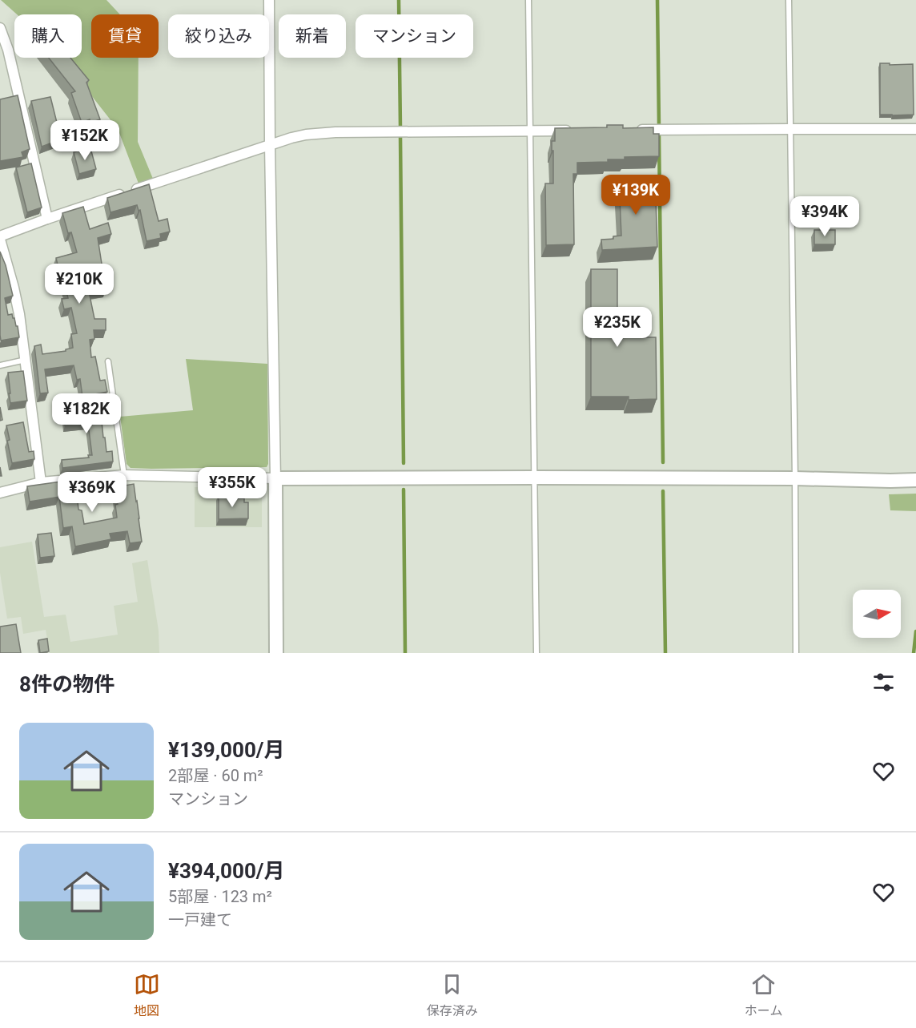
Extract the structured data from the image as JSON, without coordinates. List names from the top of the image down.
{
  "north": "right",
  "page": {
    "chip": [
      "購入",
      "賃貸",
      "絞り込み",
      "新着",
      "マンション"
    ],
    "price": [
      "¥152K",
      "¥139K",
      "¥394K",
      "¥210K",
      "¥235K",
      "¥182K",
      "¥355K",
      "¥369K"
    ],
    "heading": "8件の物件",
    "list": [
      {
        "name": "¥139,000/月",
        "note": "2部屋 · 60 m² · マンション"
      },
      {
        "name": "¥394,000/月",
        "note": "5部屋 · 123 m² · 一戸建て"
      }
    ],
    "tabs": ["地図", "保存済み", "ホーム"]
  }
}
